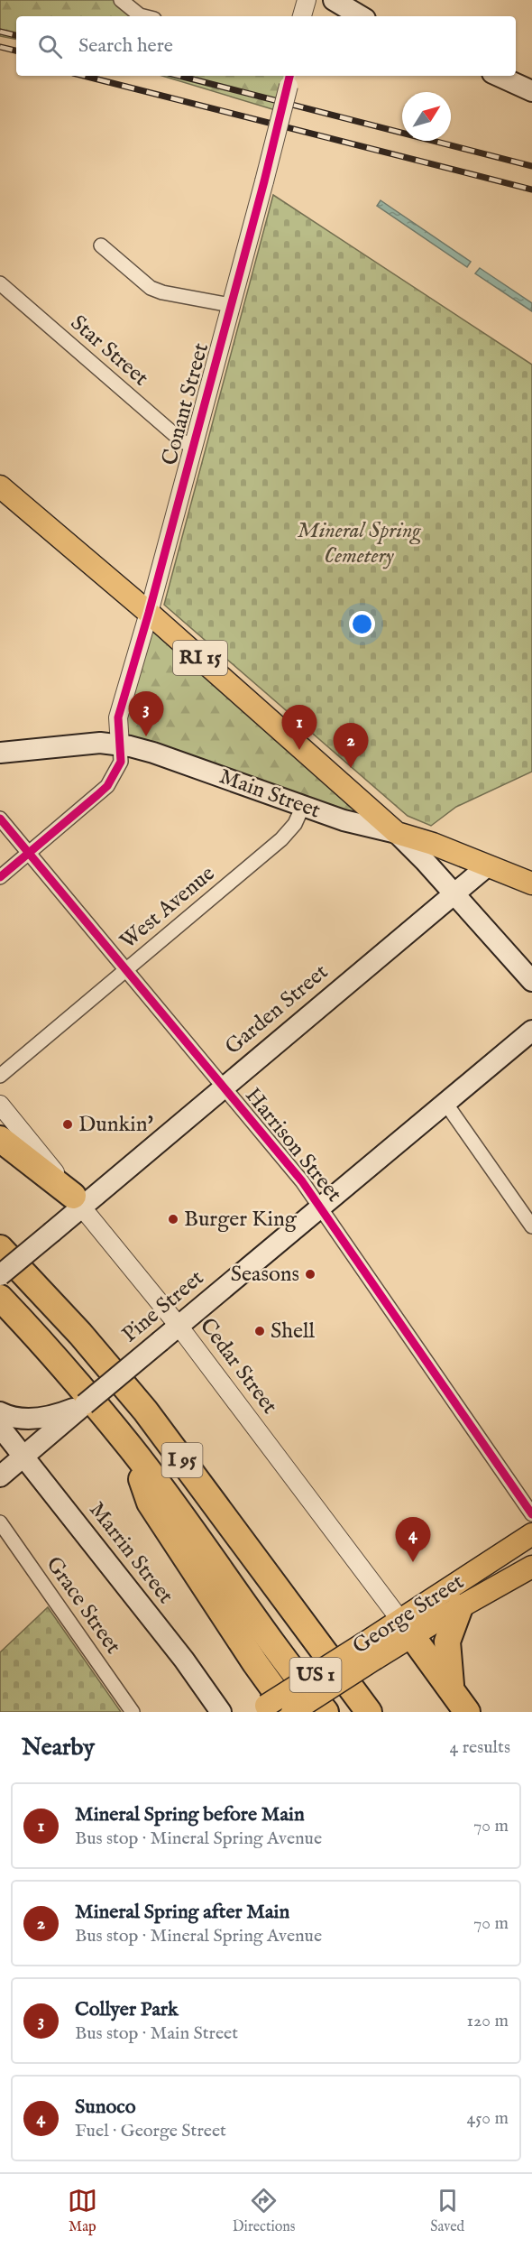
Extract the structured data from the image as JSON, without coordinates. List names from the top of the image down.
{
  "streets": {
    "highway": ["I 95"],
    "main road": [
      "RI 15",
      "Main Street",
      "Garden Street",
      "Pine Street",
      "Marrin Street",
      "George Street"
    ],
    "street": [
      "Star Street",
      "Conant Street",
      "West Avenue",
      "Harrison Street",
      "Cedar Street",
      "Grace Street"
    ]
  },
  "crossings": [
    ["Star Street", "Conant Street"],
    ["Conant Street", "RI 15"],
    ["Conant Street", "Main Street"],
    ["RI 15", "Main Street"],
    ["RI 15", "Garden Street"],
    ["Main Street", "West Avenue"],
    ["Main Street", "Garden Street"],
    ["West Avenue", "Harrison Street"],
    ["Garden Street", "Harrison Street"],
    ["Garden Street", "Cedar Street"],
    ["Harrison Street", "Pine Street"],
    ["Pine Street", "Cedar Street"],
    ["Cedar Street", "George Street"]
  ],
  "parks": ["Mineral Spring Cemetery"],
  "places": [
    "Dunkin'",
    "Burger King",
    "Seasons",
    "Shell"
  ],
  "north": "top right",
  "page": {
    "search": "Search here",
    "pins": [
      "3",
      "1",
      "2",
      "4"
    ],
    "heading": ["Nearby", "4 results"],
    "list": [
      {
        "mark": "1",
        "name": "Mineral Spring before Main",
        "note": "Bus stop · Mineral Spring Avenue",
        "value": "70 m"
      },
      {
        "mark": "2",
        "name": "Mineral Spring after Main",
        "note": "Bus stop · Mineral Spring Avenue",
        "value": "70 m"
      },
      {
        "mark": "3",
        "name": "Collyer Park",
        "note": "Bus stop · Main Street",
        "value": "120 m"
      },
      {
        "mark": "4",
        "name": "Sunoco",
        "note": "Fuel · George Street",
        "value": "450 m"
      }
    ],
    "nav": ["Map", "Directions", "Saved"]
  }
}
